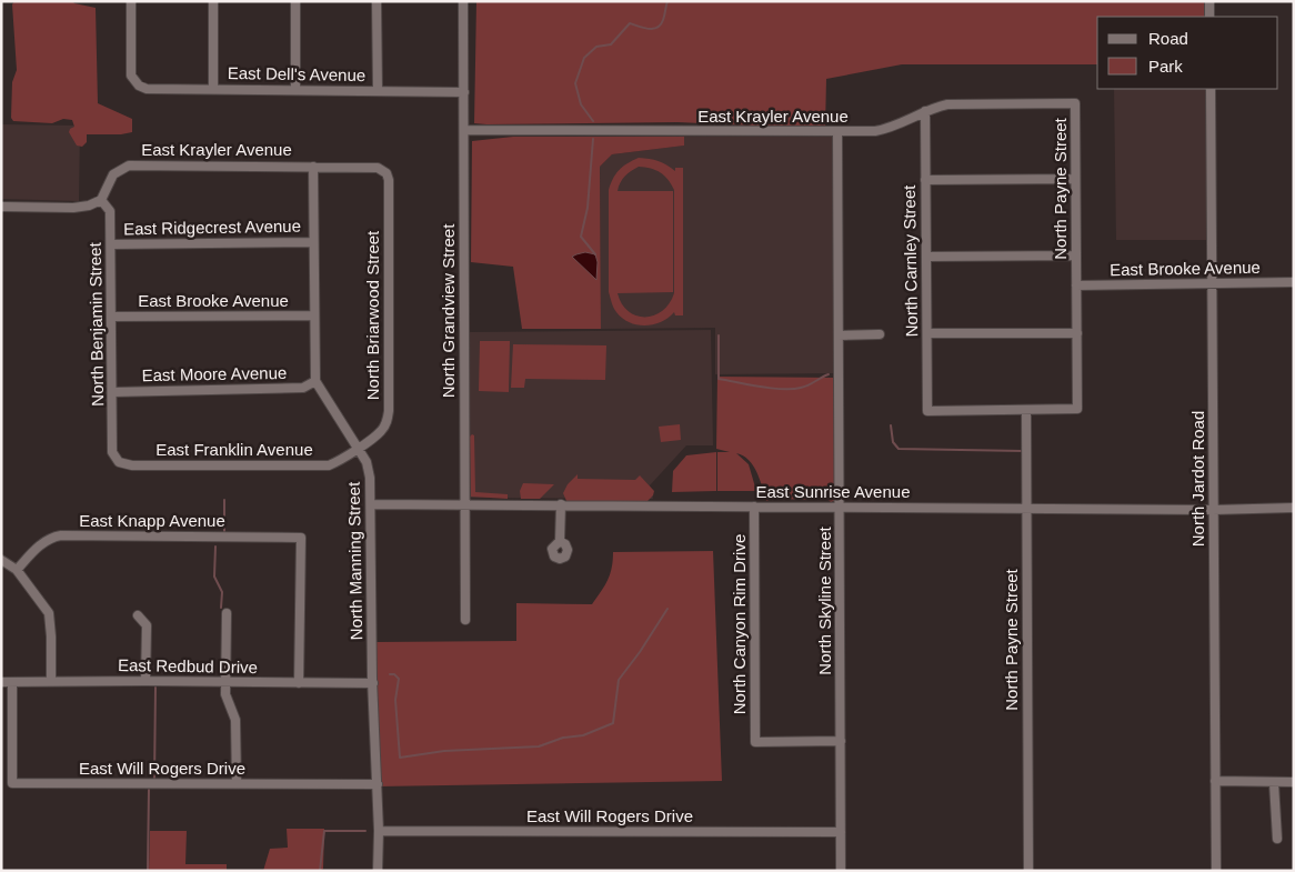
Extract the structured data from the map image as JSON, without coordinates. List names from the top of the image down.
{
  "streets": {
    "street": [
      "East Dell's Avenue",
      "East Krayler Avenue",
      "North Payne Street",
      "East Ridgecrest Avenue",
      "North Carnley Street",
      "East Brooke Avenue",
      "North Grandview Street",
      "North Briarwood Street",
      "North Benjamin Street",
      "East Moore Avenue",
      "East Franklin Avenue",
      "North Jardot Road",
      "East Sunrise Avenue",
      "East Knapp Avenue",
      "North Manning Street",
      "North Skyline Street",
      "North Canyon Rim Drive",
      "East Redbud Drive",
      "East Will Rogers Drive"
    ]
  },
  "crossings": [
    ["East Dell's Avenue", "North Grandview Street"],
    ["East Krayler Avenue", "North Payne Street"],
    ["East Krayler Avenue", "North Carnley Street"],
    ["East Krayler Avenue", "North Grandview Street"],
    ["East Krayler Avenue", "North Briarwood Street"],
    ["East Krayler Avenue", "North Benjamin Street"],
    ["East Krayler Avenue", "North Skyline Street"],
    ["North Payne Street", "North Carnley Street"],
    ["North Payne Street", "East Brooke Avenue"],
    ["North Payne Street", "East Sunrise Avenue"],
    ["East Ridgecrest Avenue", "North Benjamin Street"],
    ["East Brooke Avenue", "North Benjamin Street"],
    ["East Brooke Avenue", "North Jardot Road"],
    ["North Grandview Street", "East Sunrise Avenue"],
    ["North Briarwood Street", "East Franklin Avenue"],
    ["North Briarwood Street", "North Manning Street"],
    ["North Benjamin Street", "East Moore Avenue"],
    ["North Benjamin Street", "East Franklin Avenue"],
    ["East Moore Avenue", "North Manning Street"],
    ["East Franklin Avenue", "North Manning Street"],
    ["North Jardot Road", "East Sunrise Avenue"],
    ["East Sunrise Avenue", "North Manning Street"],
    ["East Sunrise Avenue", "North Skyline Street"],
    ["East Sunrise Avenue", "North Canyon Rim Drive"],
    ["East Knapp Avenue", "East Redbud Drive"],
    ["North Manning Street", "East Redbud Drive"],
    ["North Manning Street", "East Will Rogers Drive"],
    ["North Skyline Street", "North Canyon Rim Drive"],
    ["North Skyline Street", "East Will Rogers Drive"],
    ["East Redbud Drive", "East Will Rogers Drive"]
  ],
  "legend": ["Road", "Park"]
}
